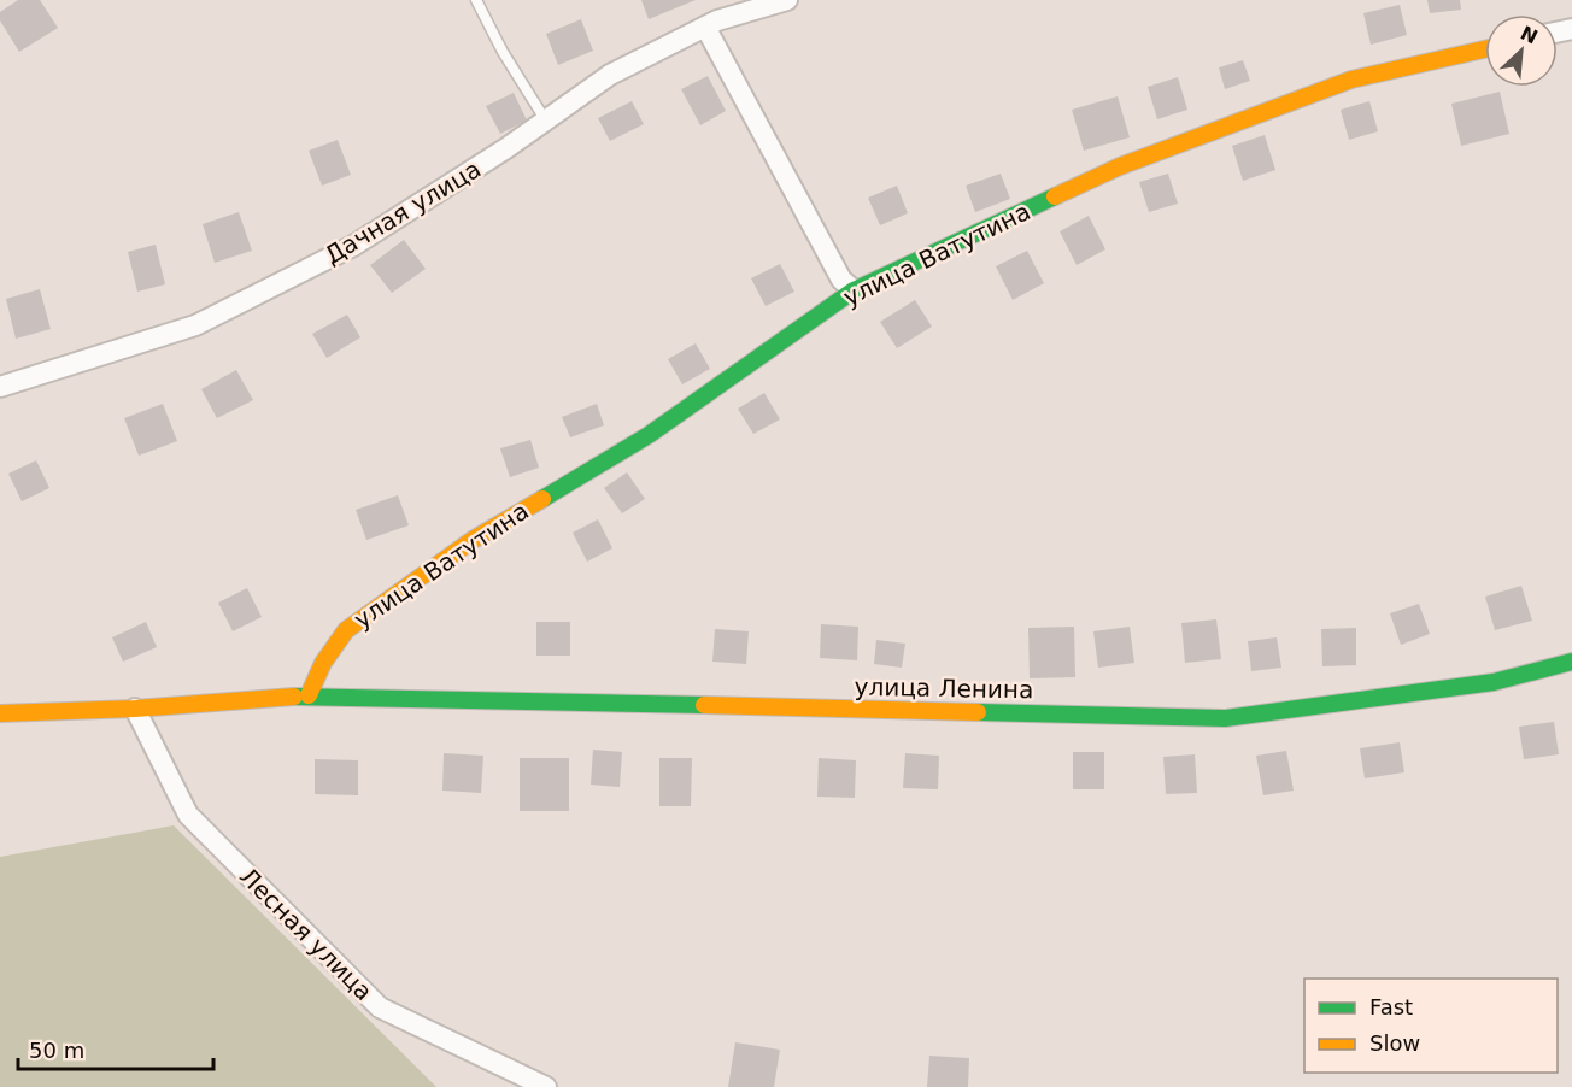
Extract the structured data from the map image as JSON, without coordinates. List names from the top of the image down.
{
  "streets": {
    "street": [
      "Дачная улица",
      "улица Ватутина",
      "улица Ленина",
      "Лесная улица"
    ]
  },
  "crossings": [
    ["улица Ватутина", "улица Ленина"],
    ["улица Ленина", "Лесная улица"]
  ],
  "legend": ["Fast", "Slow"],
  "scale_bar": "50 m",
  "north": "top right"
}
